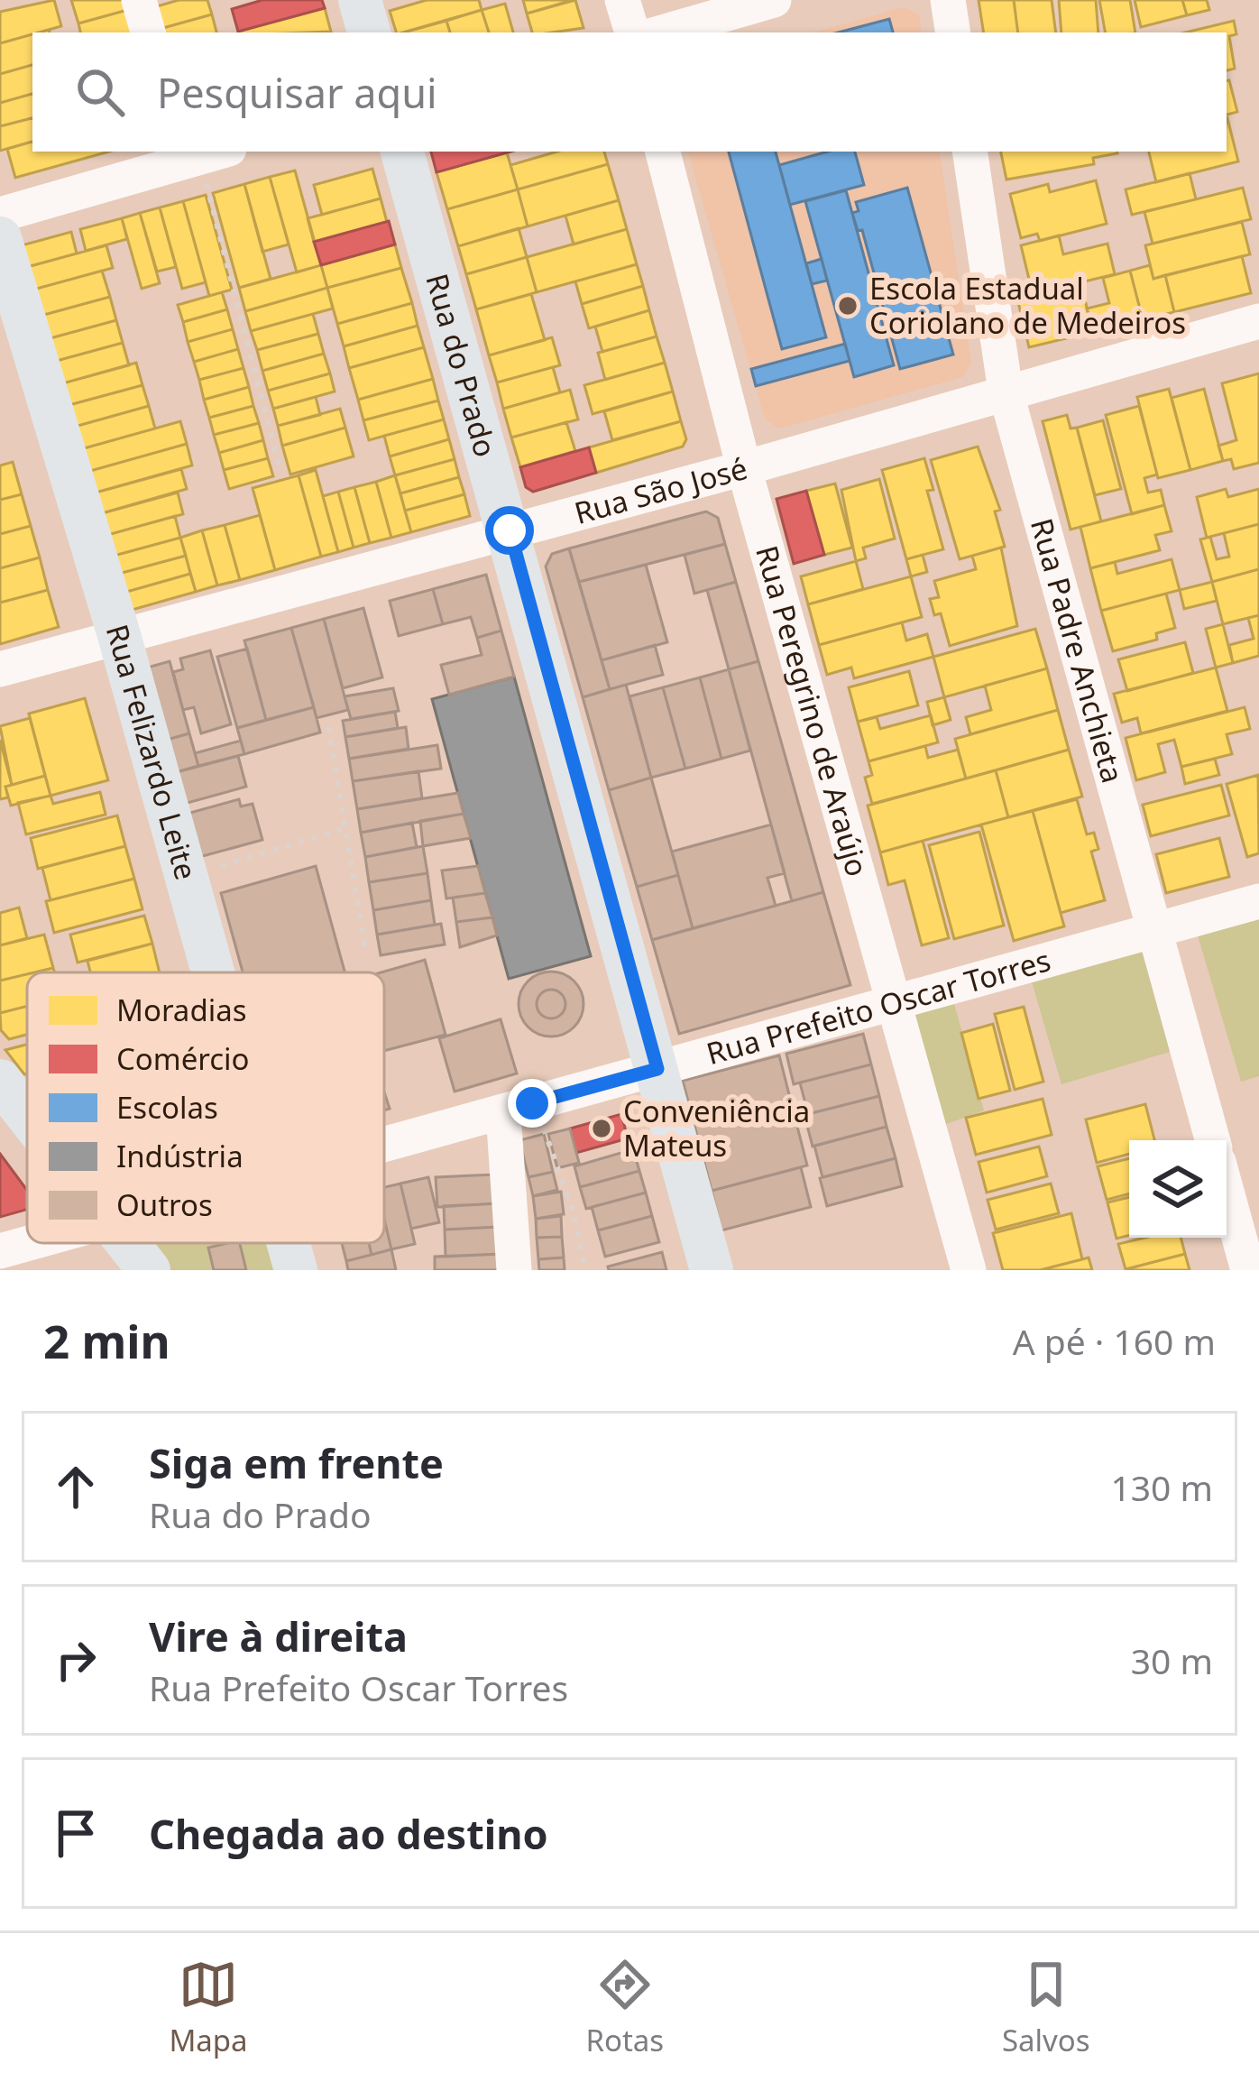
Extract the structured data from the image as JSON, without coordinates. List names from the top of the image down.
{
  "streets": {
    "main road": ["Rua do Prado", "Rua Felizardo Leite"],
    "street": [
      "Rua São José",
      "Rua Padre Anchieta",
      "Rua Peregrino de Araújo",
      "Rua Prefeito Oscar Torres"
    ]
  },
  "crossings": [
    ["Rua do Prado", "Rua São José"],
    ["Rua do Prado", "Rua Prefeito Oscar Torres"],
    ["Rua São José", "Rua Padre Anchieta"],
    ["Rua São José", "Rua Peregrino de Araújo"],
    ["Rua São José", "Rua Felizardo Leite"],
    ["Rua Padre Anchieta", "Rua Prefeito Oscar Torres"],
    ["Rua Peregrino de Araújo", "Rua Prefeito Oscar Torres"]
  ],
  "places": ["Escola Estadual Coriolano de Medeiros", "Conveniência Mateus"],
  "legend": [
    "Moradias",
    "Comércio",
    "Escolas",
    "Indústria",
    "Outros"
  ],
  "page": {
    "search": "Pesquisar aqui",
    "heading": ["2 min", "A pé · 160 m"],
    "list": [
      ["Siga em frente", "Rua do Prado", "130 m"],
      ["Vire à direita", "Rua Prefeito Oscar Torres", "30 m"],
      "Chegada ao destino"
    ],
    "nav": ["Mapa", "Rotas", "Salvos"]
  }
}
